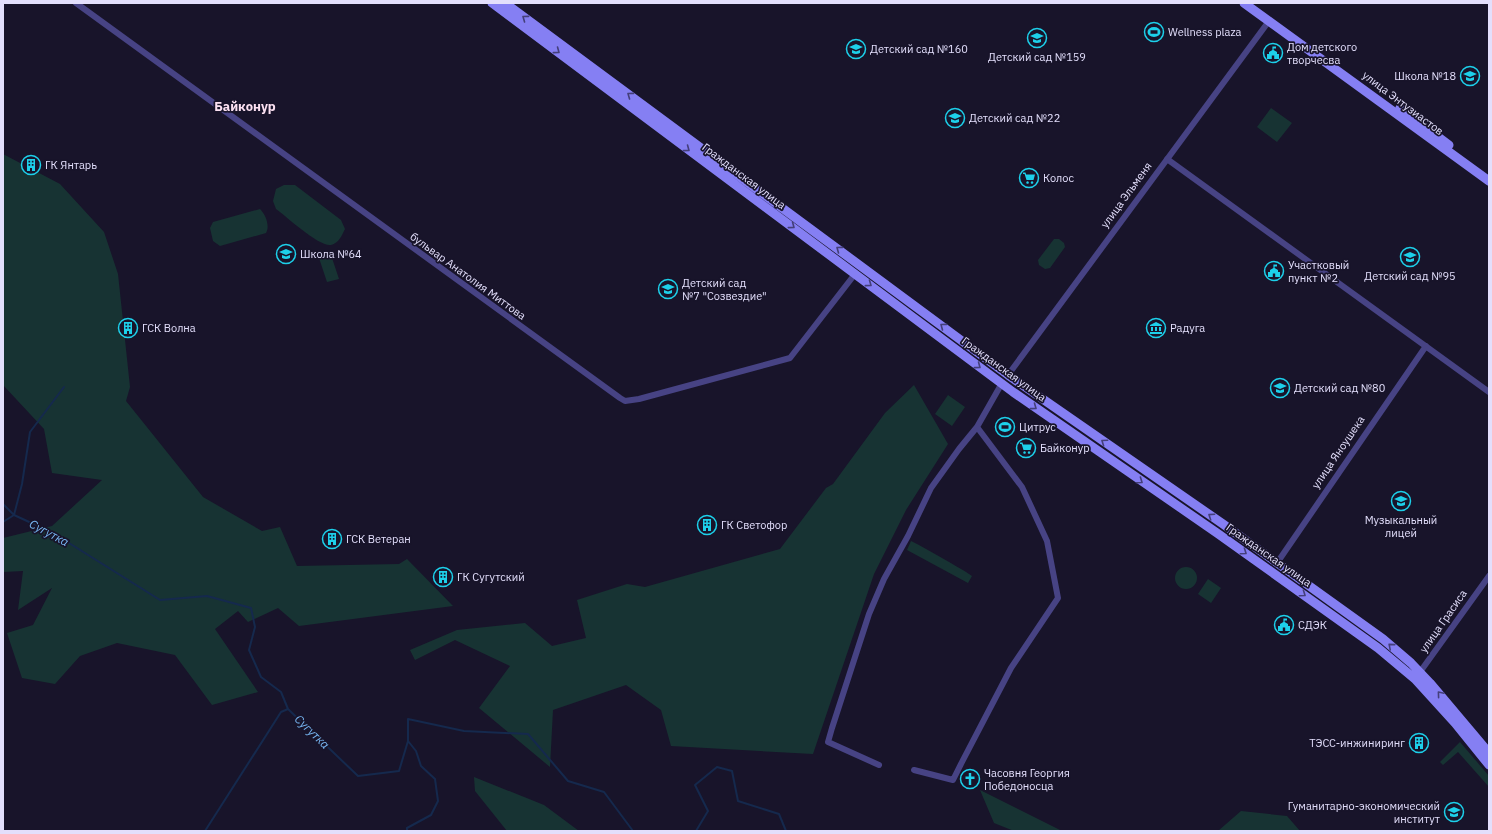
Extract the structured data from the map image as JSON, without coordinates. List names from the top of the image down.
{
  "streets": {
    "main road": [
      "улица Энтузиастов",
      "Гражданская улица",
      "улица Эльменя",
      "улица Яноушека"
    ],
    "street": ["бульвар Анатолия Миттова", "улица Грасиса"]
  },
  "crossings": [
    ["улица Энтузиастов", "улица Эльменя"],
    ["Гражданская улица", "улица Эльменя"],
    ["Гражданская улица", "бульвар Анатолия Миттова"],
    ["Гражданская улица", "улица Яноушека"],
    ["Гражданская улица", "улица Грасиса"]
  ],
  "districts": ["Байконур"],
  "water": ["Сугутка"],
  "places": {
    "sports": ["Wellness plaza", "Цитрус"],
    "school or university": [
      "Детский сад №159",
      "Детский сад №160",
      "Школа №18",
      "Детский сад №22",
      "Школа №64",
      "Детский сад №95",
      "Детский сад №7 \"Созвездие\"",
      "Детский сад №80",
      "Музыкальный лицей",
      "Гуманитарно-экономический институт"
    ],
    "public building": ["Дом детского творчесва", "Участковый пункт №2", "СДЭК"],
    "building": [
      "ГК Янтарь",
      "ГСК Волна",
      "ГК Светофор",
      "ГСК Ветеран",
      "ГК Сугутский",
      "ТЭСС-инжиниринг"
    ],
    "supermarket": ["Колос", "Байконур"],
    "museum": ["Радуга"],
    "church": ["Часовня Георгия Победоносца"]
  }
}
